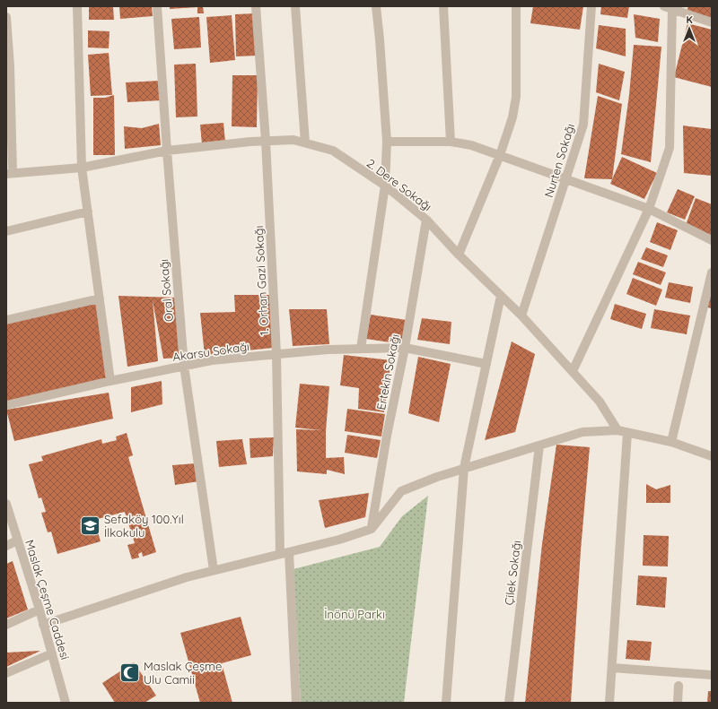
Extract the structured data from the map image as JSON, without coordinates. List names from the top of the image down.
{
  "streets": {
    "street": [
      "Nurten Sokağı",
      "2. Dere Sokağı",
      "1. Orhan Gazi Sokağı",
      "Oral Sokağı",
      "Akarsu Sokağı",
      "Ertekin Sokağı",
      "Çilek Sokağı",
      "Maslak Çeşme Caddesi"
    ]
  },
  "crossings": [
    ["Nurten Sokağı", "2. Dere Sokağı"],
    ["2. Dere Sokağı", "1. Orhan Gazi Sokağı"],
    ["2. Dere Sokağı", "Oral Sokağı"],
    ["2. Dere Sokağı", "Ertekin Sokağı"],
    ["1. Orhan Gazi Sokağı", "Akarsu Sokağı"],
    ["Oral Sokağı", "Akarsu Sokağı"],
    ["Akarsu Sokağı", "Ertekin Sokağı"]
  ],
  "parks": ["İnönü Parkı"],
  "places": {
    "school or university": ["Sefaköy 100.Yıl İlkokulu"],
    "mosque": ["Maslak Çeşme Ulu Camii"]
  },
  "north": "top"
}
